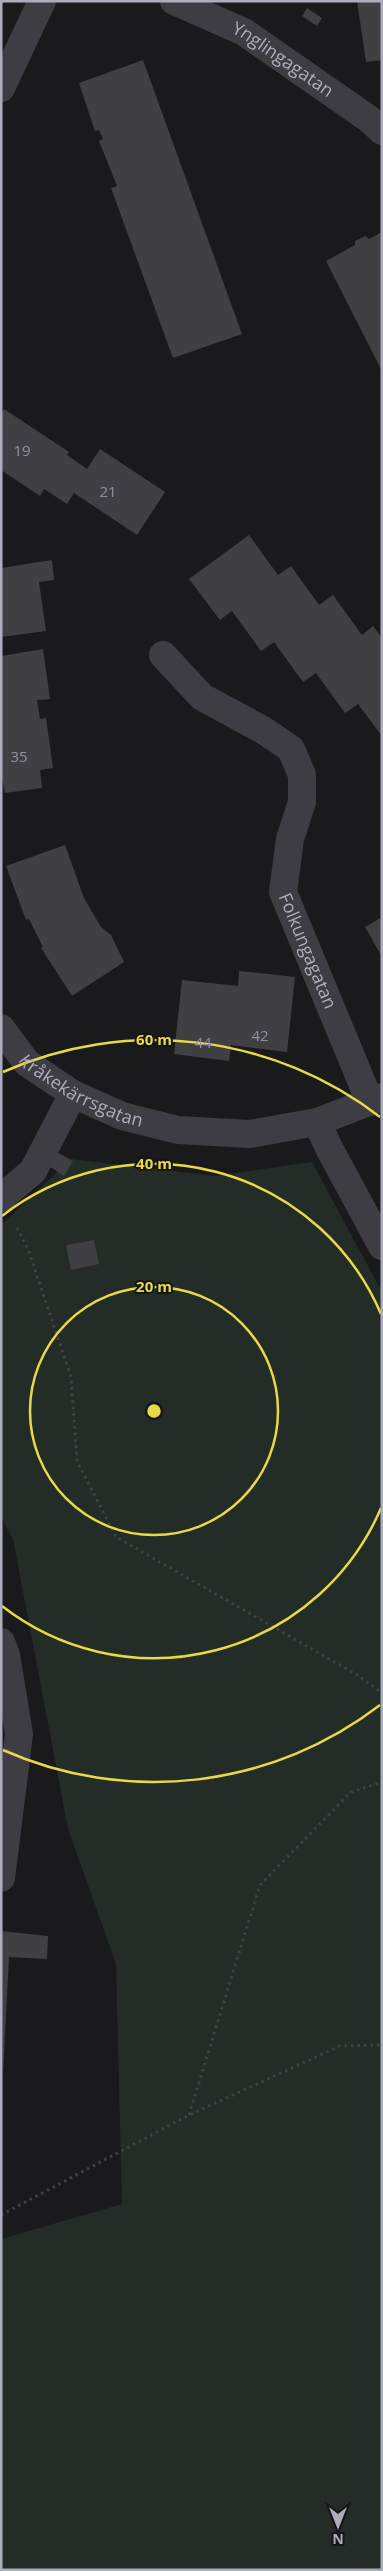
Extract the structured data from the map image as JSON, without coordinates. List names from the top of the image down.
{
  "streets": {
    "street": ["Ynglingagatan", "Folkungagatan", "Kråkekärrsgatan"]
  },
  "crossings": [
    ["Folkungagatan", "Kråkekärrsgatan"]
  ],
  "house_numbers": [
    "19",
    "21",
    "35",
    "42",
    "44"
  ],
  "north": "bottom",
  "rings": ["60 m", "40 m", "20 m"]
}
